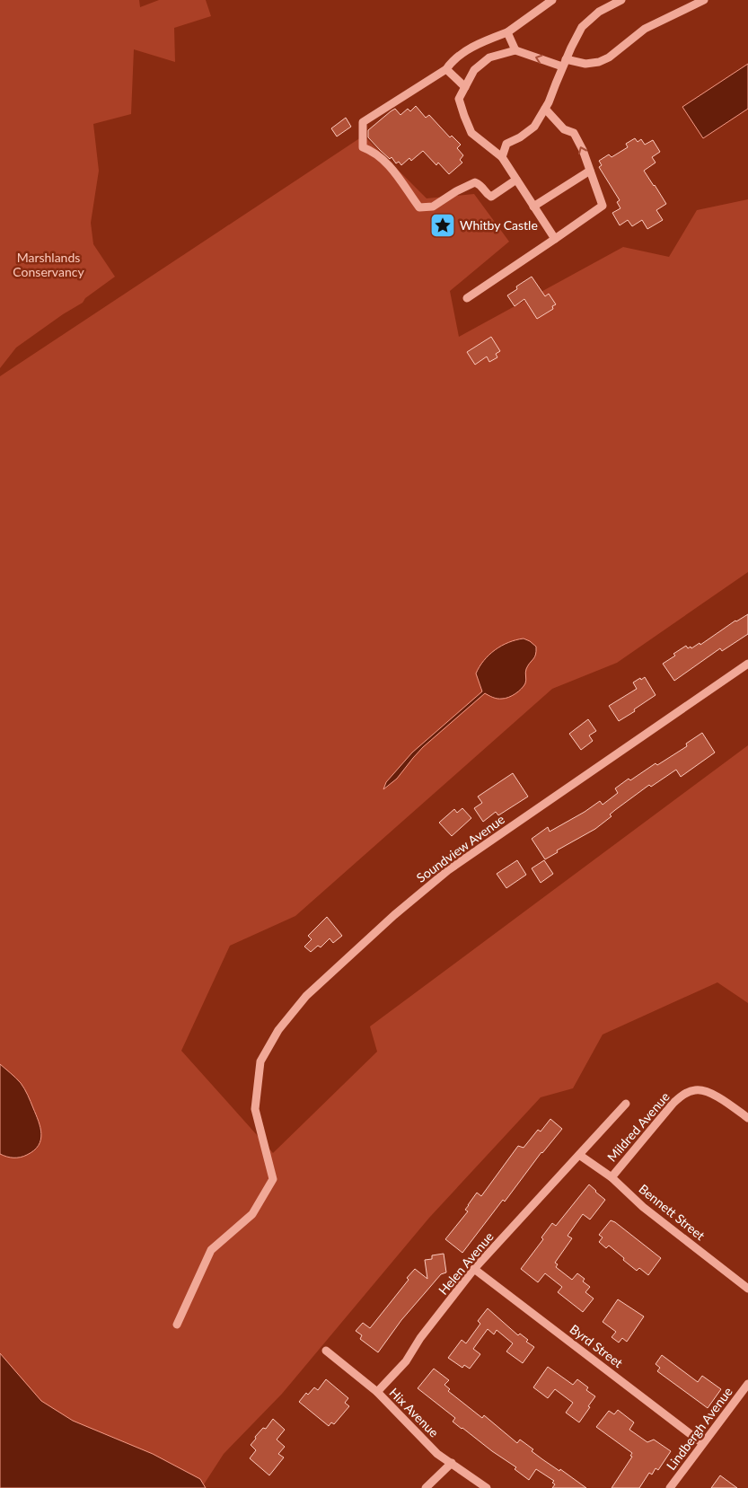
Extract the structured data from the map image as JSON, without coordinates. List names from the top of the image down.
{
  "streets": {
    "street": [
      "Soundview Avenue",
      "Mildred Avenue",
      "Bennett Street",
      "Helen Avenue",
      "Byrd Street",
      "Hix Avenue",
      "Lindbergh Avenue"
    ]
  },
  "crossings": [
    ["Mildred Avenue", "Bennett Street"],
    ["Bennett Street", "Helen Avenue"],
    ["Helen Avenue", "Byrd Street"],
    ["Helen Avenue", "Hix Avenue"],
    ["Byrd Street", "Lindbergh Avenue"]
  ],
  "parks": ["Marshlands Conservancy"],
  "places": {
    "place": ["Whitby Castle"]
  }
}
